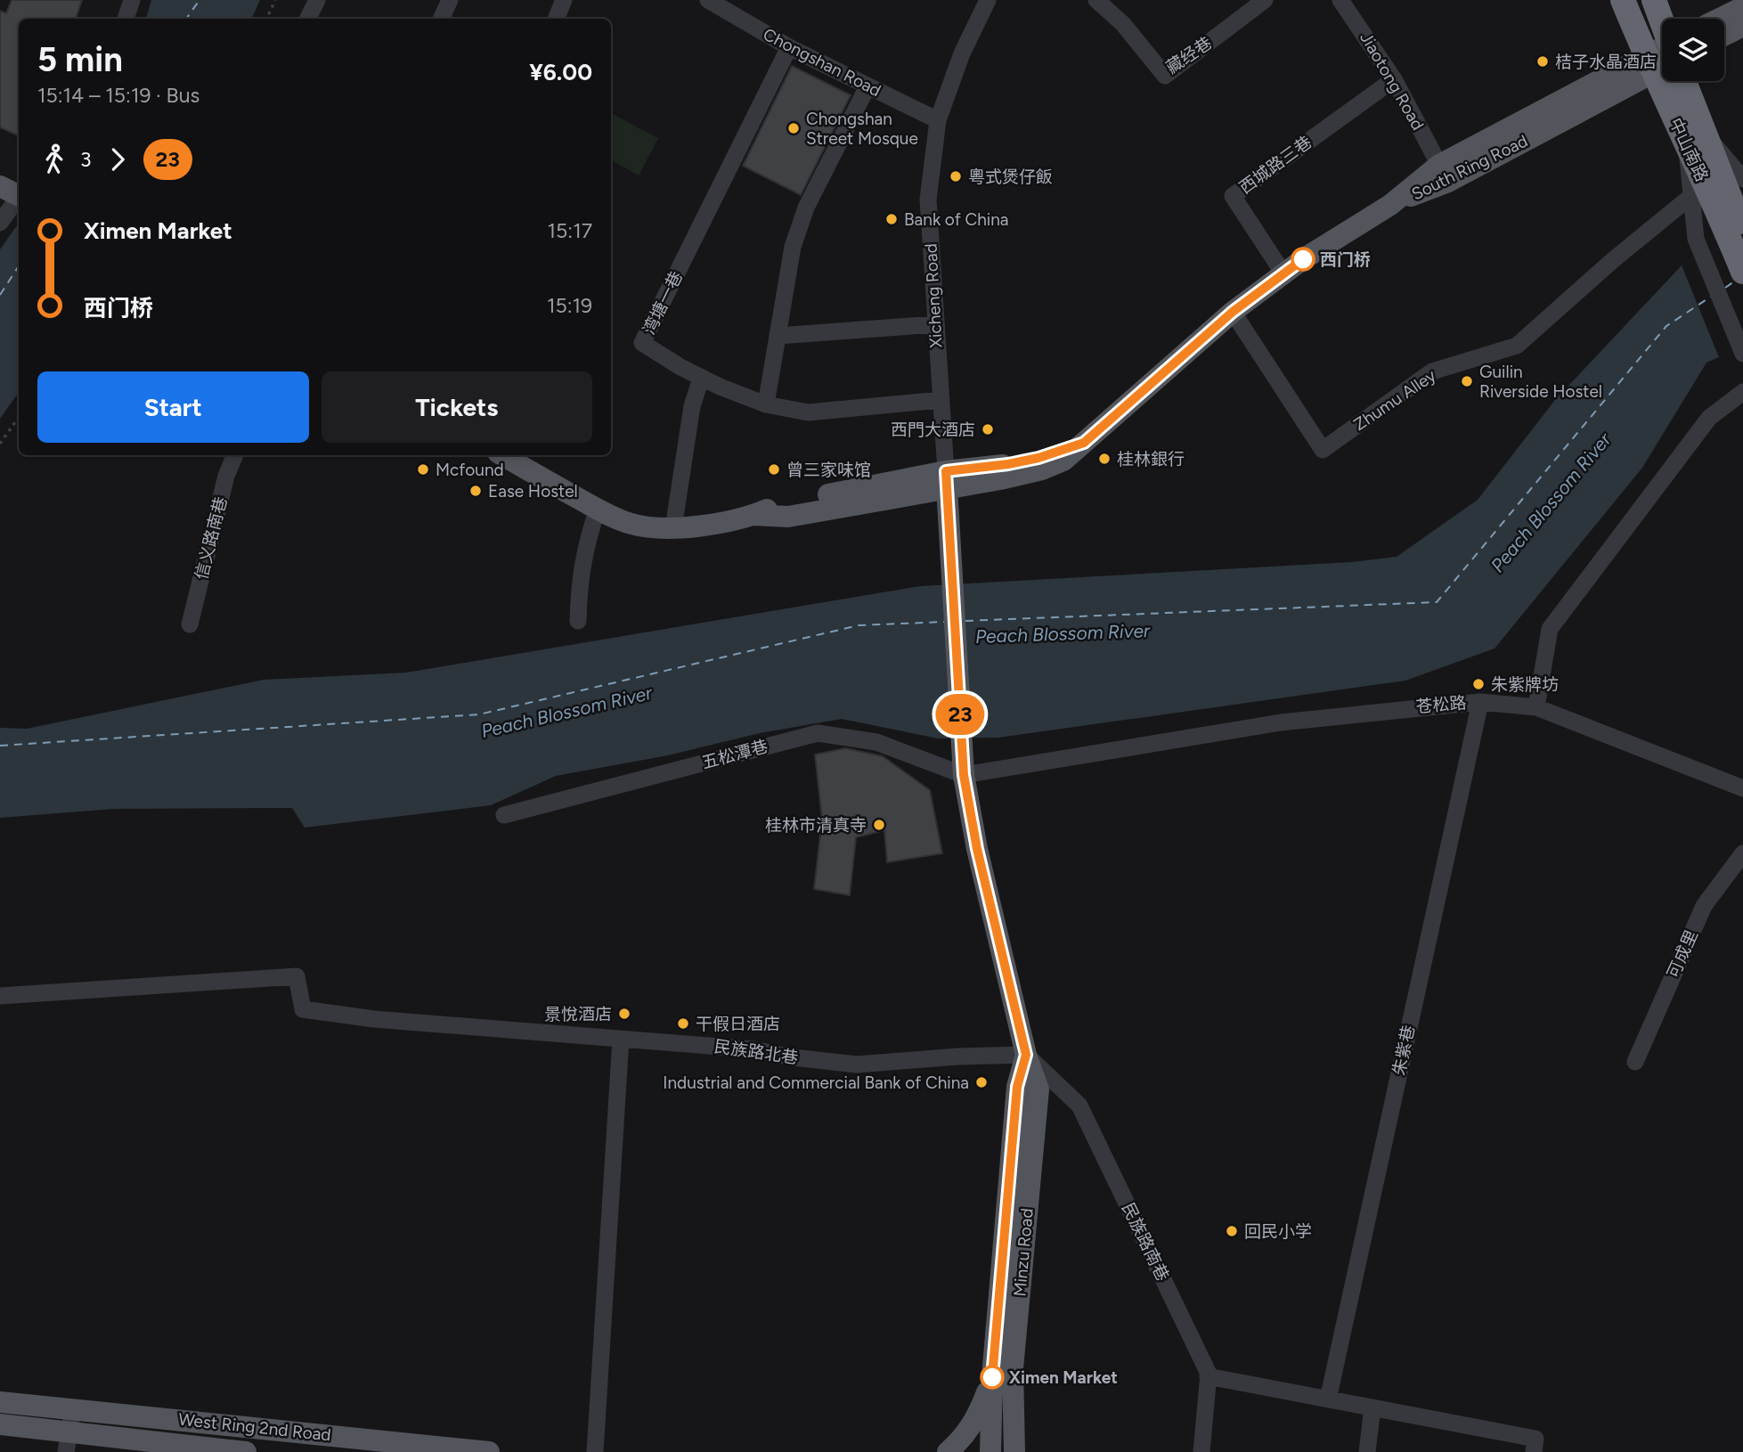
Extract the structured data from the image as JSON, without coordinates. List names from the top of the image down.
{
  "streets": {
    "highway": ["中山南路"],
    "main road": ["South Ring Road", "Minzu Road", "West Ring 2nd Road"],
    "street": [
      "藏经巷",
      "Chongshan Road",
      "Jiaotong Road",
      "西城路三巷",
      "Xicheng Road",
      "湾塘一巷",
      "Zhumu Alley",
      "信义路南巷",
      "苍松路",
      "五松潭巷",
      "可成里",
      "朱紫巷",
      "民族路北巷",
      "民族路南巷"
    ]
  },
  "crossings": [
    ["Chongshan Road", "Xicheng Road"],
    ["Chongshan Road", "湾塘一巷"],
    ["Jiaotong Road", "西城路三巷"],
    ["Jiaotong Road", "South Ring Road"],
    ["Xicheng Road", "湾塘一巷"],
    ["Xicheng Road", "Minzu Road"],
    ["苍松路", "五松潭巷"],
    ["苍松路", "朱紫巷"],
    ["苍松路", "Minzu Road"],
    ["五松潭巷", "Minzu Road"],
    ["民族路北巷", "民族路南巷"],
    ["民族路北巷", "Minzu Road"],
    ["民族路南巷", "Minzu Road"]
  ],
  "water": ["Peach Blossom River"],
  "places": [
    "桔子水晶酒店",
    "Chongshan Street Mosque",
    "粵式煲仔飯",
    "Bank of China",
    "西门桥",
    "Guilin Riverside Hostel",
    "西門大酒店",
    "桂林銀行",
    "Mcfound",
    "曾三家味馆",
    "Ease Hostel",
    "朱紫牌坊",
    "桂林市清真寺",
    "景悅酒店",
    "干假日酒店",
    "Industrial and Commercial Bank of China",
    "回民小学",
    "Ximen Market"
  ],
  "lines": ["bus line 23"],
  "page": {
    "on_map": "23",
    "heading": ["5 min", "15:14 – 15:19 · Bus", "¥6.00"],
    "legs": ["3", "23"],
    "list": [
      {
        "name": "Ximen Market",
        "value": "15:17"
      },
      {
        "name": "西门桥",
        "value": "15:19"
      }
    ],
    "buttons": ["Start", "Tickets"]
  }
}
